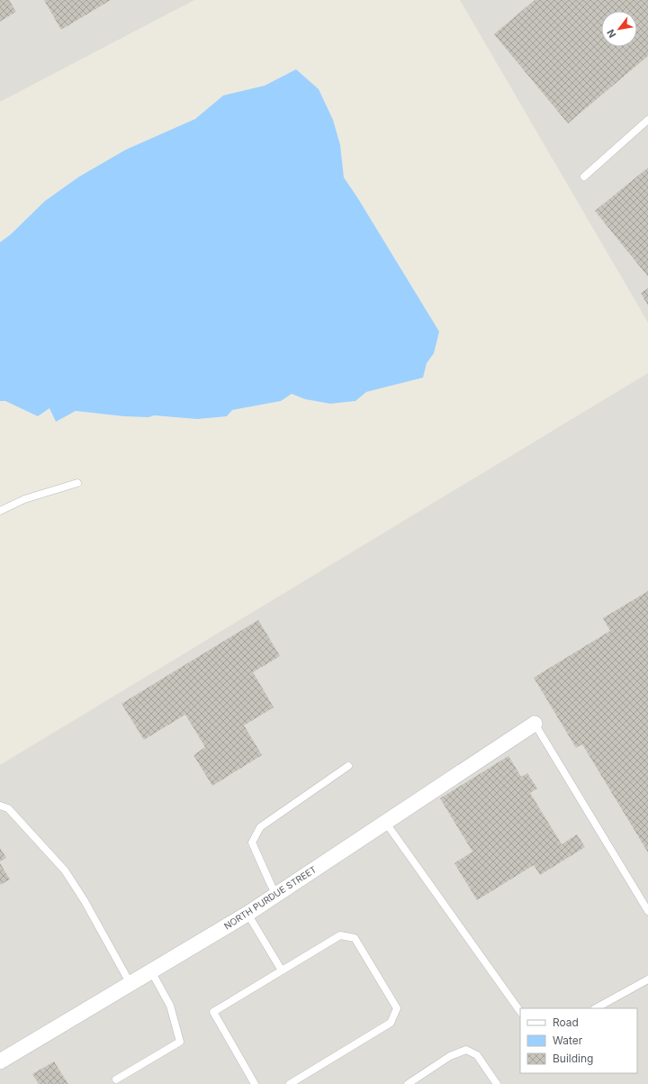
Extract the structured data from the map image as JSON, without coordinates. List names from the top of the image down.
{
  "streets": {
    "street": ["NORTH PURDUE STREET"]
  },
  "legend": ["Road", "Water", "Building"],
  "north": "bottom left"
}
